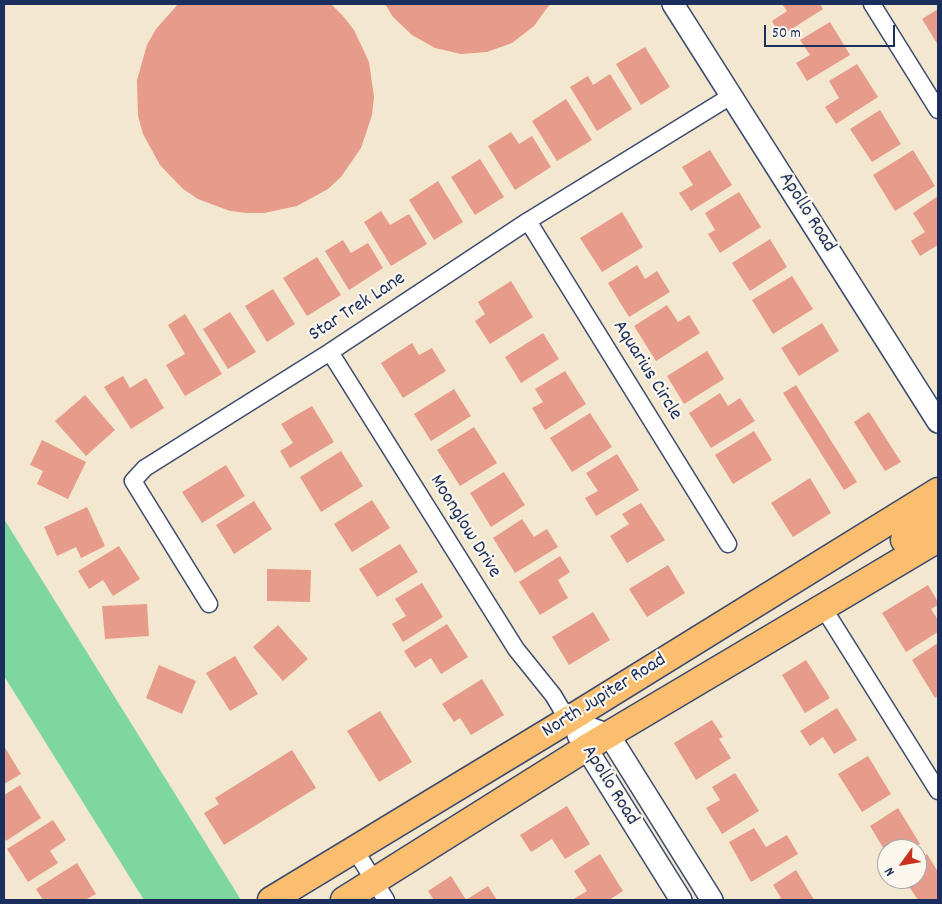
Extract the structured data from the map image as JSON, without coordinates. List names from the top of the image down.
{
  "streets": {
    "main road": ["North Jupiter Road"],
    "street": [
      "Apollo Road",
      "Star Trek Lane",
      "Aquarius Circle",
      "Moonglow Drive"
    ]
  },
  "crossings": [
    ["Apollo Road", "Star Trek Lane"],
    ["Apollo Road", "Moonglow Drive"],
    ["Apollo Road", "North Jupiter Road"],
    ["Star Trek Lane", "Aquarius Circle"],
    ["Star Trek Lane", "Moonglow Drive"],
    ["Moonglow Drive", "North Jupiter Road"]
  ],
  "scale_bar": "50 m",
  "north": "bottom left"
}
